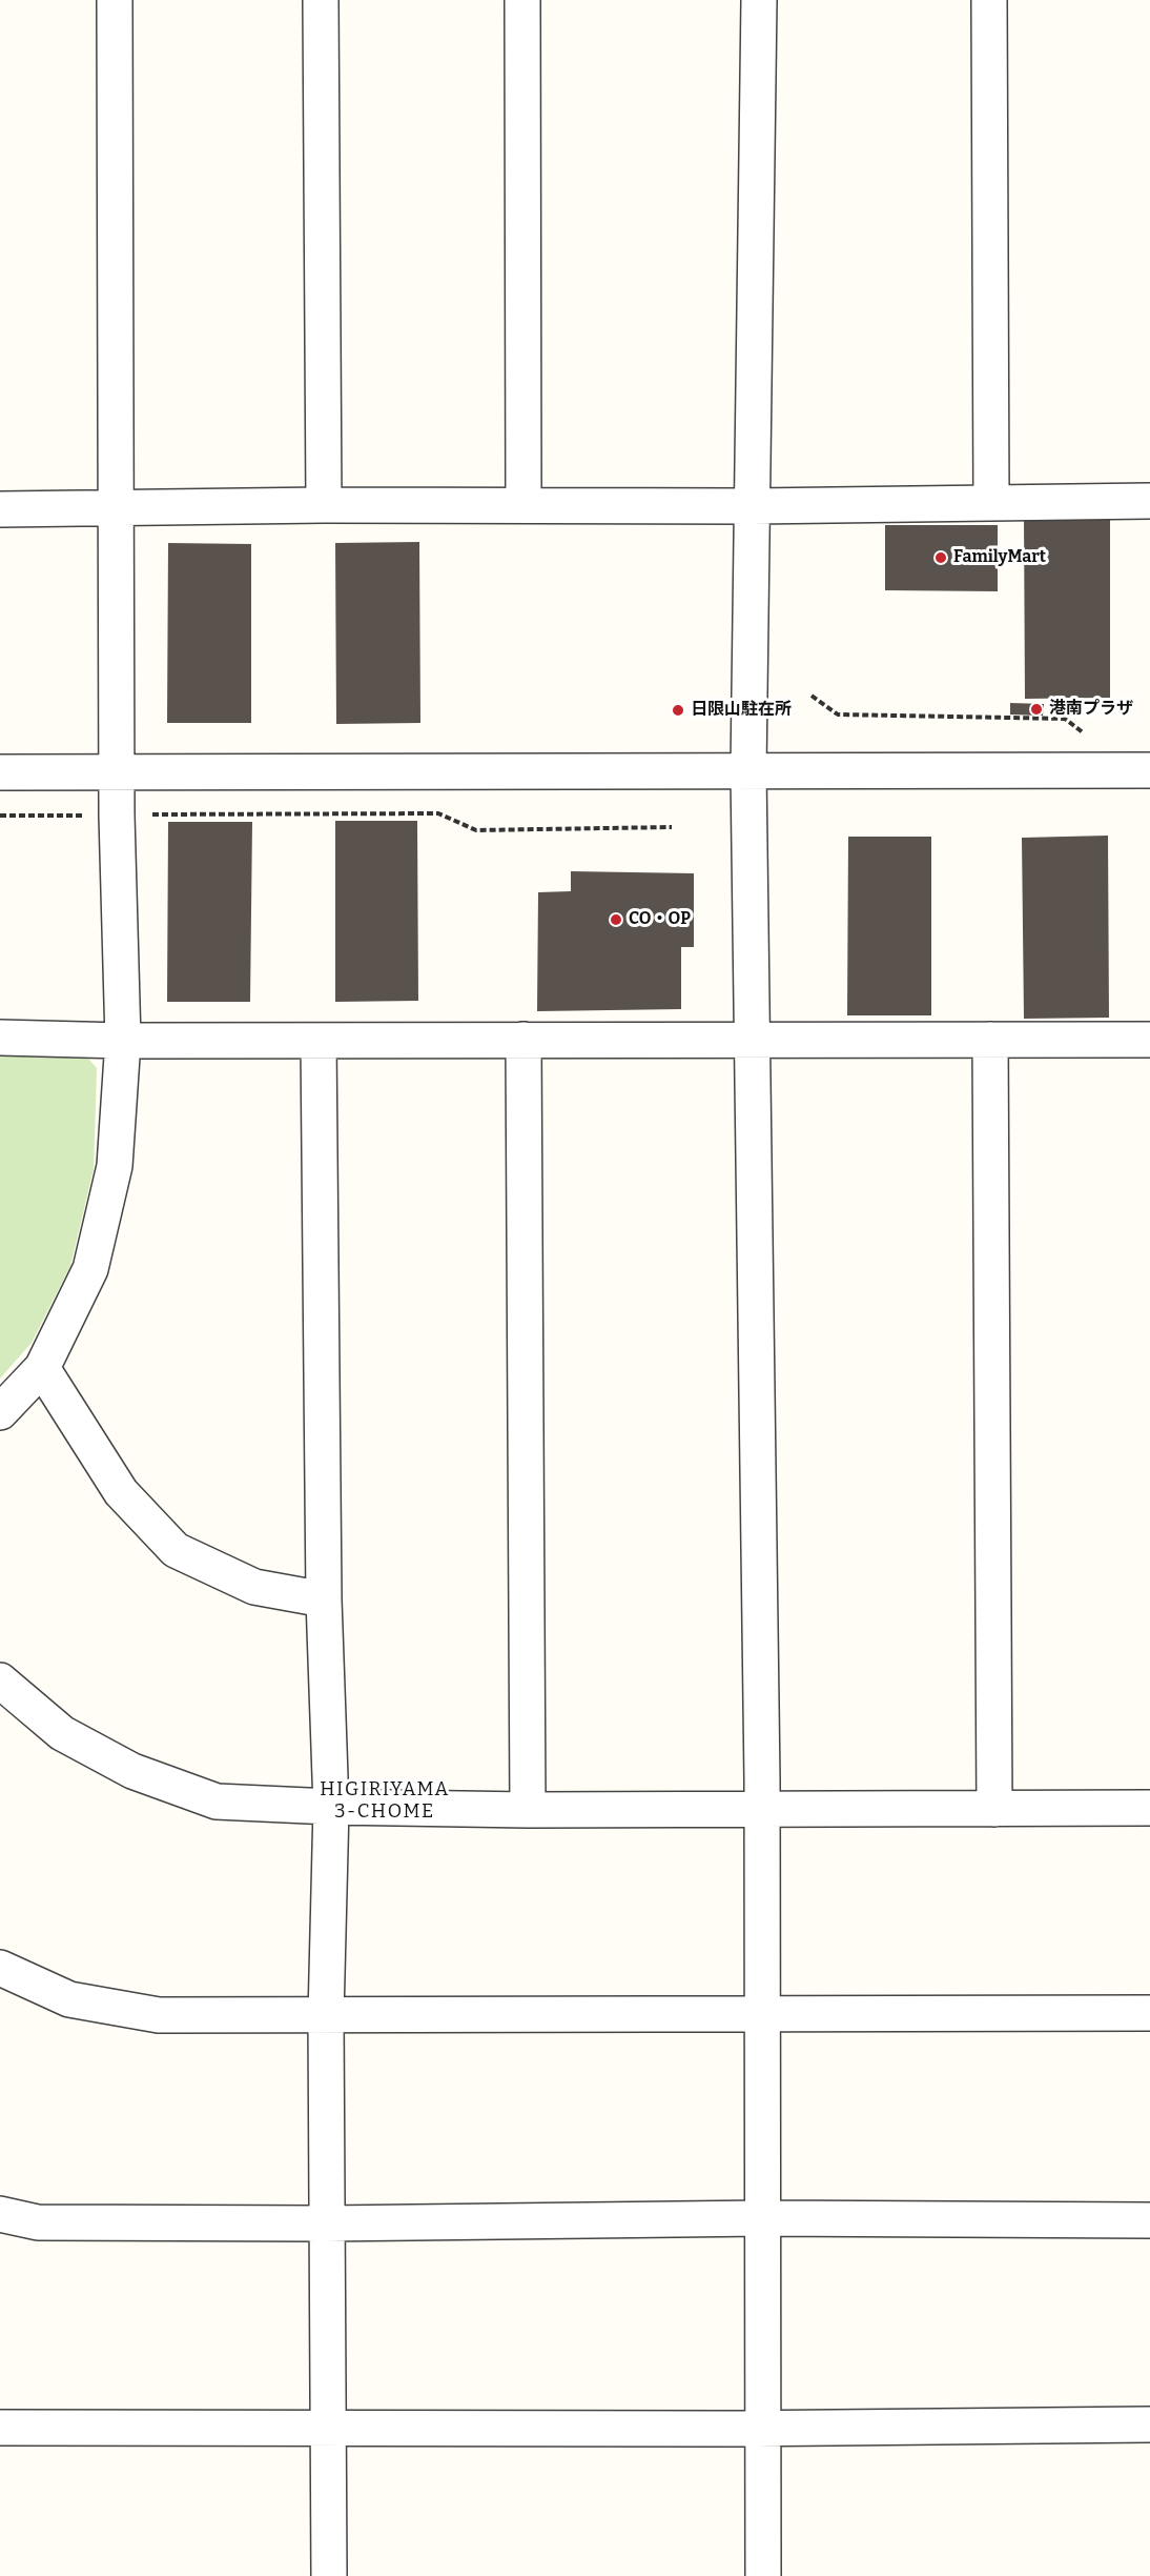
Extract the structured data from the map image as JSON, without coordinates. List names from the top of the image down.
{
  "districts": ["HIGIRIYAMA 3-CHOME"],
  "places": [
    "FamilyMart",
    "港南プラザ",
    "日限山駐在所",
    "CO・OP"
  ]
}
